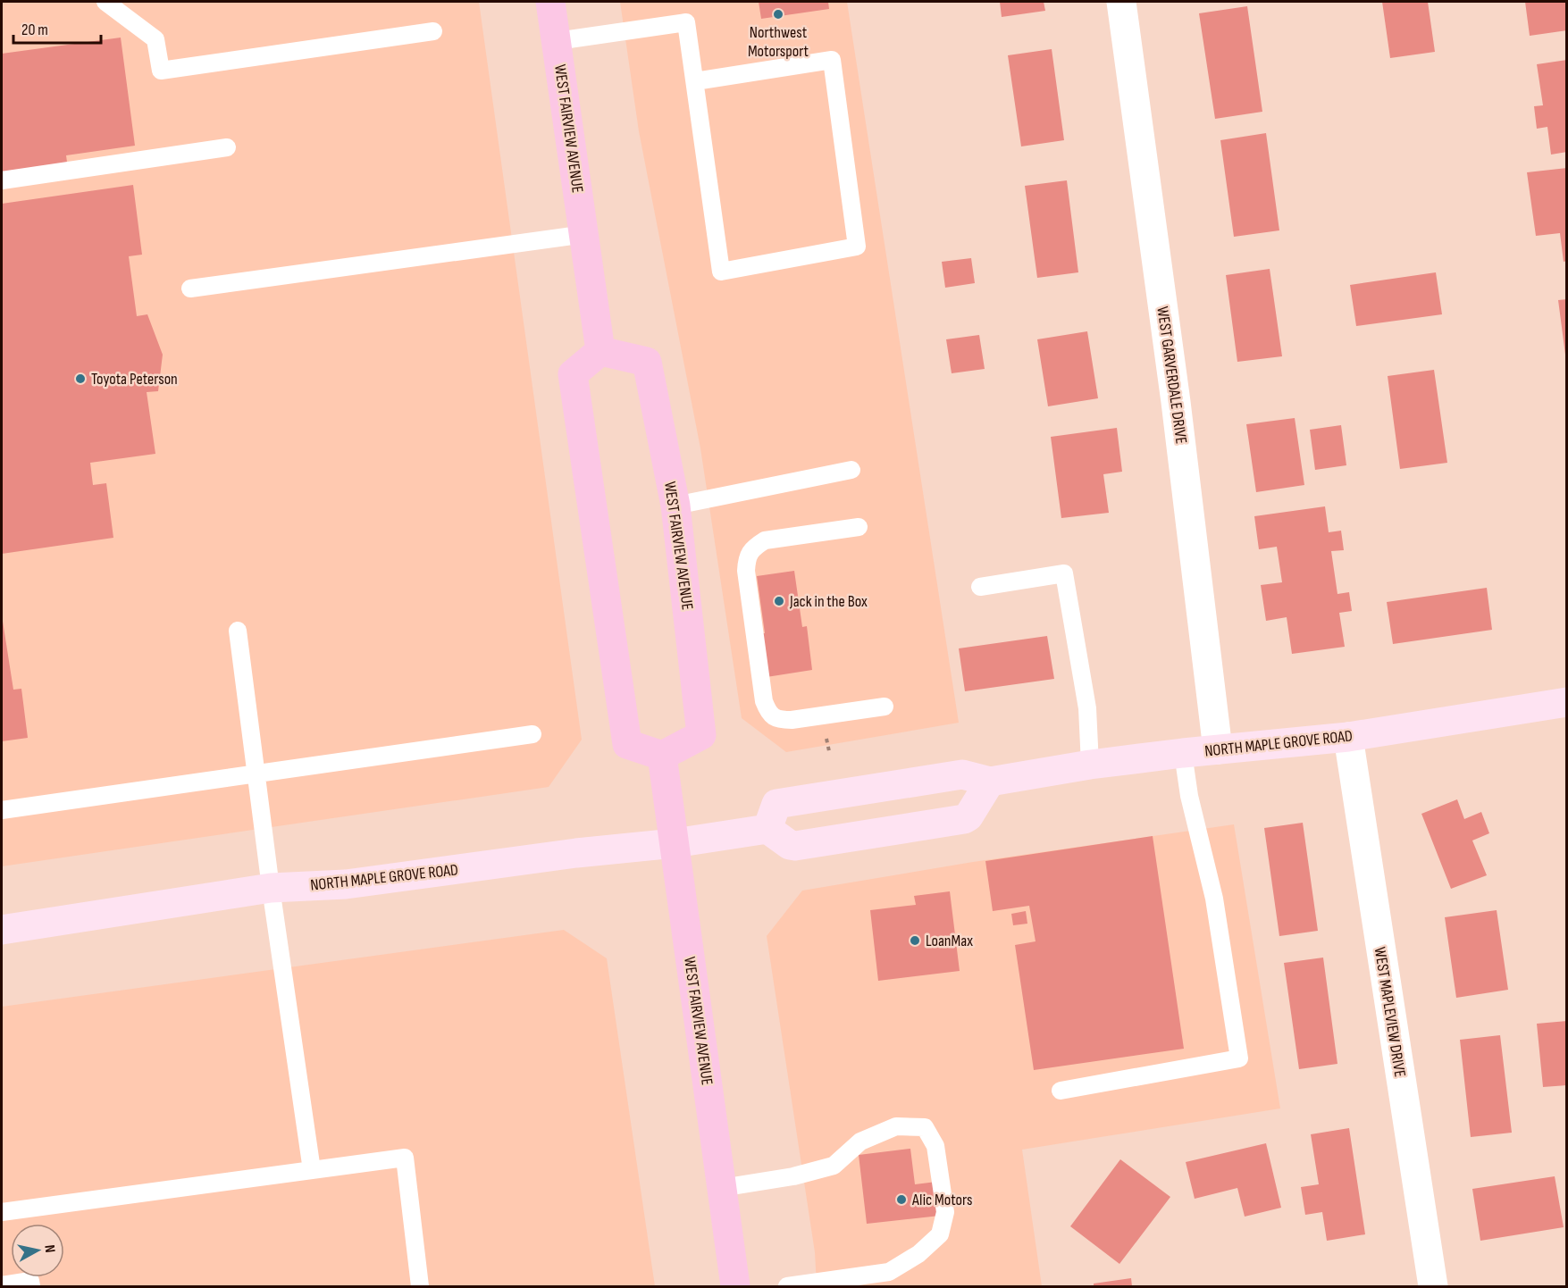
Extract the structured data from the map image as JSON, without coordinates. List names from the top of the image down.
{
  "streets": {
    "main road": ["WEST FAIRVIEW AVENUE", "NORTH MAPLE GROVE ROAD"],
    "street": ["WEST GARVERDALE DRIVE", "WEST MAPLEVIEW DRIVE"]
  },
  "crossings": [
    ["WEST FAIRVIEW AVENUE", "NORTH MAPLE GROVE ROAD"],
    ["WEST GARVERDALE DRIVE", "NORTH MAPLE GROVE ROAD"],
    ["NORTH MAPLE GROVE ROAD", "WEST MAPLEVIEW DRIVE"]
  ],
  "places": [
    "Northwest Motorsport",
    "Toyota Peterson",
    "Jack in the Box",
    "LoanMax",
    "Alic Motors"
  ],
  "scale_bar": "20 m",
  "north": "right"
}
